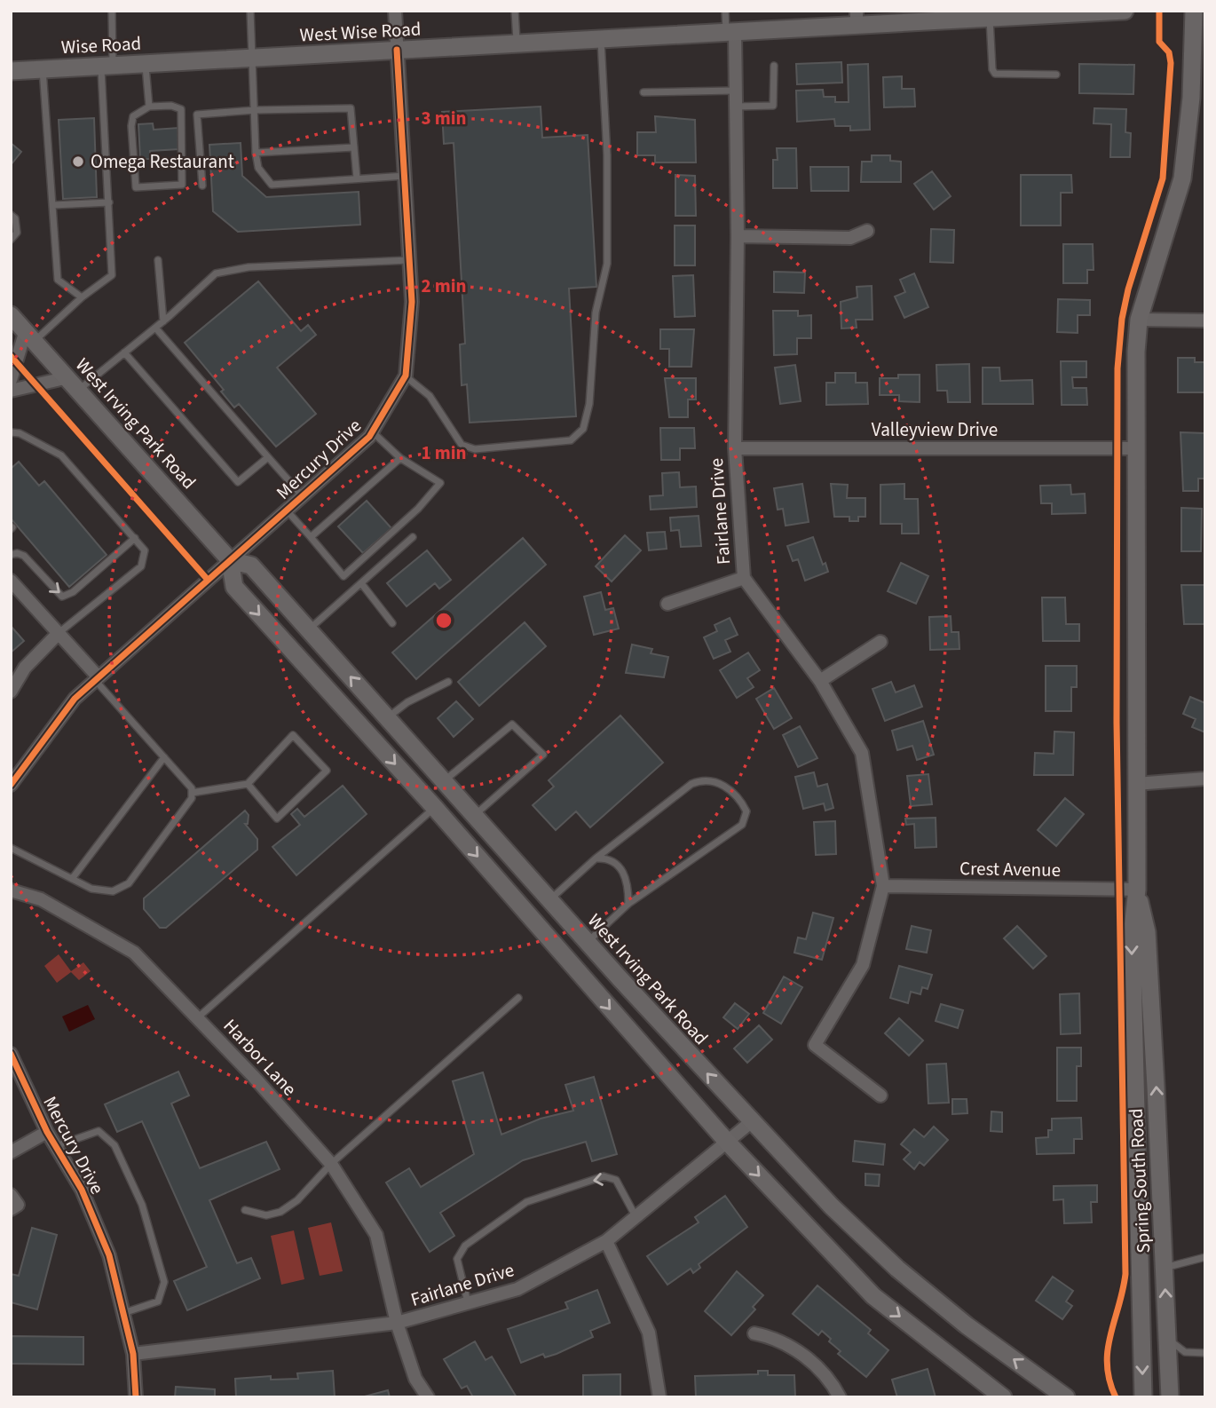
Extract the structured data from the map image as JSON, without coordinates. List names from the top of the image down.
{
  "streets": {
    "street": [
      "West Wise Road",
      "Wise Road",
      "West Irving Park Road",
      "Valleyview Drive",
      "Mercury Drive",
      "Fairlane Drive",
      "Crest Avenue",
      "Harbor Lane",
      "Spring South Road"
    ]
  },
  "crossings": [
    ["West Wise Road", "Wise Road"],
    ["West Wise Road", "Mercury Drive"],
    ["West Wise Road", "Fairlane Drive"],
    ["West Irving Park Road", "Mercury Drive"],
    ["West Irving Park Road", "Fairlane Drive"],
    ["Valleyview Drive", "Fairlane Drive"],
    ["Valleyview Drive", "Spring South Road"],
    ["Mercury Drive", "Fairlane Drive"],
    ["Fairlane Drive", "Crest Avenue"],
    ["Fairlane Drive", "Harbor Lane"],
    ["Crest Avenue", "Spring South Road"]
  ],
  "places": ["Omega Restaurant"],
  "rings": ["3 min", "2 min", "1 min"]
}
